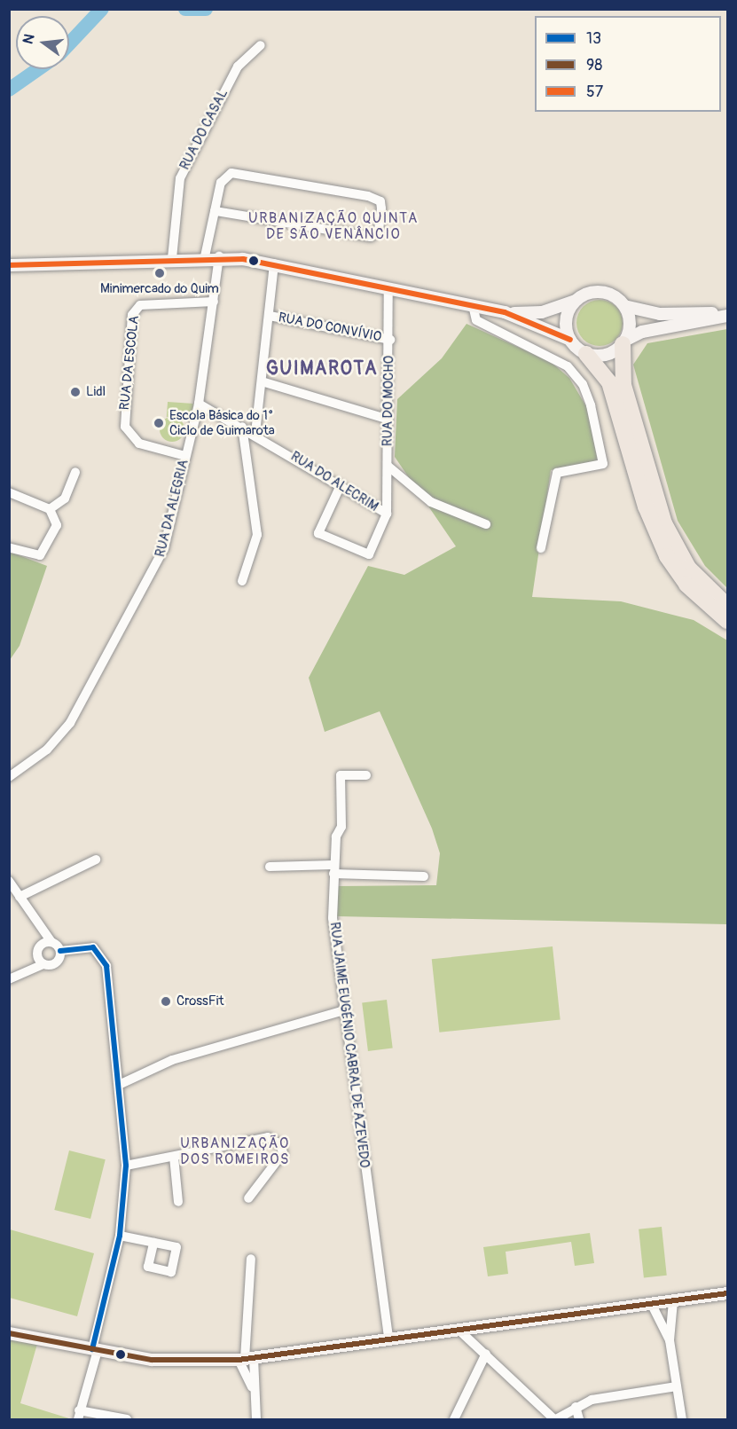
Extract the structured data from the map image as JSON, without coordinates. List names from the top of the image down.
{
  "streets": {
    "street": [
      "RUA DO CASAL",
      "RUA DO CONVÍVIO",
      "RUA DA ESCOLA",
      "RUA DO MOCHO",
      "RUA DO ALECRIM",
      "RUA DA ALEGRIA",
      "RUA JAIME EUGÉNIO CABRAL DE AZEVEDO"
    ]
  },
  "crossings": [
    ["RUA DO CONVÍVIO", "RUA DO MOCHO"],
    ["RUA DA ESCOLA", "RUA DA ALEGRIA"],
    ["RUA DO MOCHO", "RUA DO ALECRIM"],
    ["RUA DO ALECRIM", "RUA DA ALEGRIA"]
  ],
  "districts": ["URBANIZAÇÃO QUINTA DE SÃO VENÂNCIO", "GUIMAROTA", "URBANIZAÇÃO DOS ROMEIROS"],
  "places": [
    "Minimercado do Quim",
    "Lidl",
    "Escola Básica do 1° Ciclo de Guimarota",
    "CrossFit"
  ],
  "lines": ["transit line 57", "transit line 13", "transit line 98"],
  "legend": ["13", "98", "57"],
  "north": "left"
}
